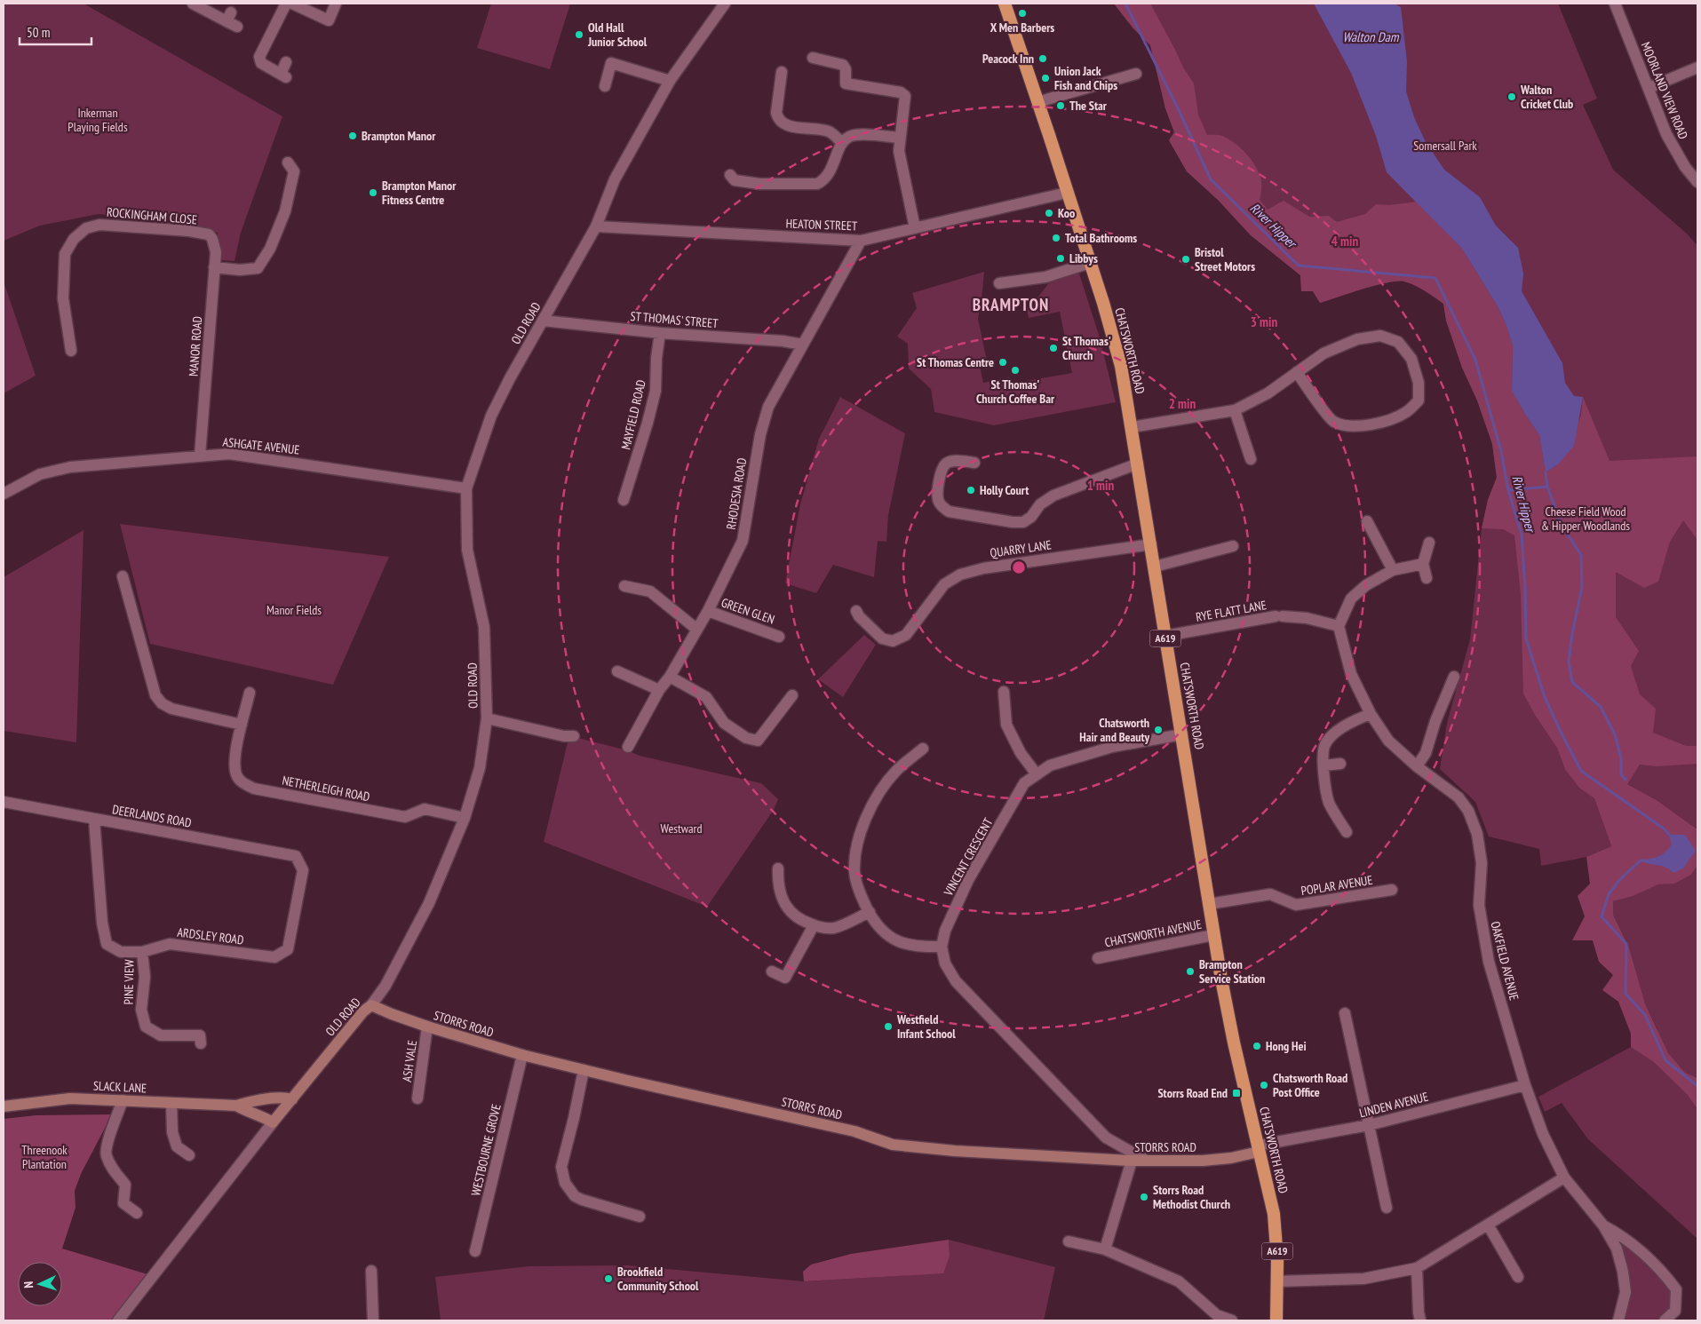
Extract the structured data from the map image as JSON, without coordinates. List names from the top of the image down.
{
  "streets": {
    "highway": ["CHATSWORTH ROAD", "A619"],
    "main road": ["OLD ROAD", "STORRS ROAD", "SLACK LANE"],
    "street": [
      "MOORLAND VIEW ROAD",
      "ROCKINGHAM CLOSE",
      "HEATON STREET",
      "ST THOMAS' STREET",
      "MANOR ROAD",
      "MAYFIELD ROAD",
      "ASHGATE AVENUE",
      "RHODESIA ROAD",
      "QUARRY LANE",
      "GREEN GLEN",
      "RYE FLATT LANE",
      "NETHERLEIGH ROAD",
      "DEERLANDS ROAD",
      "VINCENT CRESCENT",
      "POPLAR AVENUE",
      "CHATSWORTH AVENUE",
      "ARDSLEY ROAD",
      "OAKFIELD AVENUE",
      "PINE VIEW",
      "ASH VALE",
      "LINDEN AVENUE",
      "WESTBOURNE GROVE"
    ]
  },
  "crossings": [
    ["ROCKINGHAM CLOSE", "MANOR ROAD"],
    ["HEATON STREET", "OLD ROAD"],
    ["HEATON STREET", "CHATSWORTH ROAD"],
    ["HEATON STREET", "RHODESIA ROAD"],
    ["ST THOMAS' STREET", "OLD ROAD"],
    ["ST THOMAS' STREET", "MAYFIELD ROAD"],
    ["ST THOMAS' STREET", "RHODESIA ROAD"],
    ["OLD ROAD", "ASHGATE AVENUE"],
    ["OLD ROAD", "NETHERLEIGH ROAD"],
    ["OLD ROAD", "STORRS ROAD"],
    ["OLD ROAD", "SLACK LANE"],
    ["MANOR ROAD", "ASHGATE AVENUE"],
    ["CHATSWORTH ROAD", "QUARRY LANE"],
    ["CHATSWORTH ROAD", "RYE FLATT LANE"],
    ["CHATSWORTH ROAD", "VINCENT CRESCENT"],
    ["CHATSWORTH ROAD", "POPLAR AVENUE"],
    ["CHATSWORTH ROAD", "CHATSWORTH AVENUE"],
    ["CHATSWORTH ROAD", "STORRS ROAD"],
    ["CHATSWORTH ROAD", "LINDEN AVENUE"],
    ["RHODESIA ROAD", "GREEN GLEN"],
    ["RYE FLATT LANE", "OAKFIELD AVENUE"],
    ["DEERLANDS ROAD", "ARDSLEY ROAD"],
    ["ARDSLEY ROAD", "PINE VIEW"],
    ["OAKFIELD AVENUE", "LINDEN AVENUE"],
    ["STORRS ROAD", "ASH VALE"],
    ["STORRS ROAD", "LINDEN AVENUE"],
    ["STORRS ROAD", "WESTBOURNE GROVE"]
  ],
  "districts": ["BRAMPTON"],
  "water": ["Walton Dam", "River Hipper"],
  "parks": [
    "Inkerman Playing Fields",
    "Somersall Park",
    "Cheese Field Wood & Hipper Woodlands",
    "Manor Fields",
    "Westward",
    "Threenook Plantation"
  ],
  "places": {
    "other": [
      "X Men Barbers",
      "Old Hall Junior School",
      "Peacock Inn",
      "Union Jack Fish and Chips",
      "Walton Cricket Club",
      "The Star",
      "Brampton Manor",
      "Brampton Manor Fitness Centre",
      "Koo",
      "Total Bathrooms",
      "Libbys",
      "Bristol Street Motors",
      "St Thomas' Church",
      "St Thomas Centre",
      "St Thomas' Church Coffee Bar",
      "Holly Court",
      "Chatsworth Hair and Beauty",
      "Brampton Service Station",
      "Westfield Infant School",
      "Hong Hei",
      "Chatsworth Road Post Office",
      "Storrs Road Methodist Church",
      "Brookfield Community School"
    ],
    "transit": ["Storrs Road End"]
  },
  "scale_bar": "50 m",
  "north": "left",
  "rings": [
    "4 min",
    "3 min",
    "2 min",
    "1 min"
  ]
}
